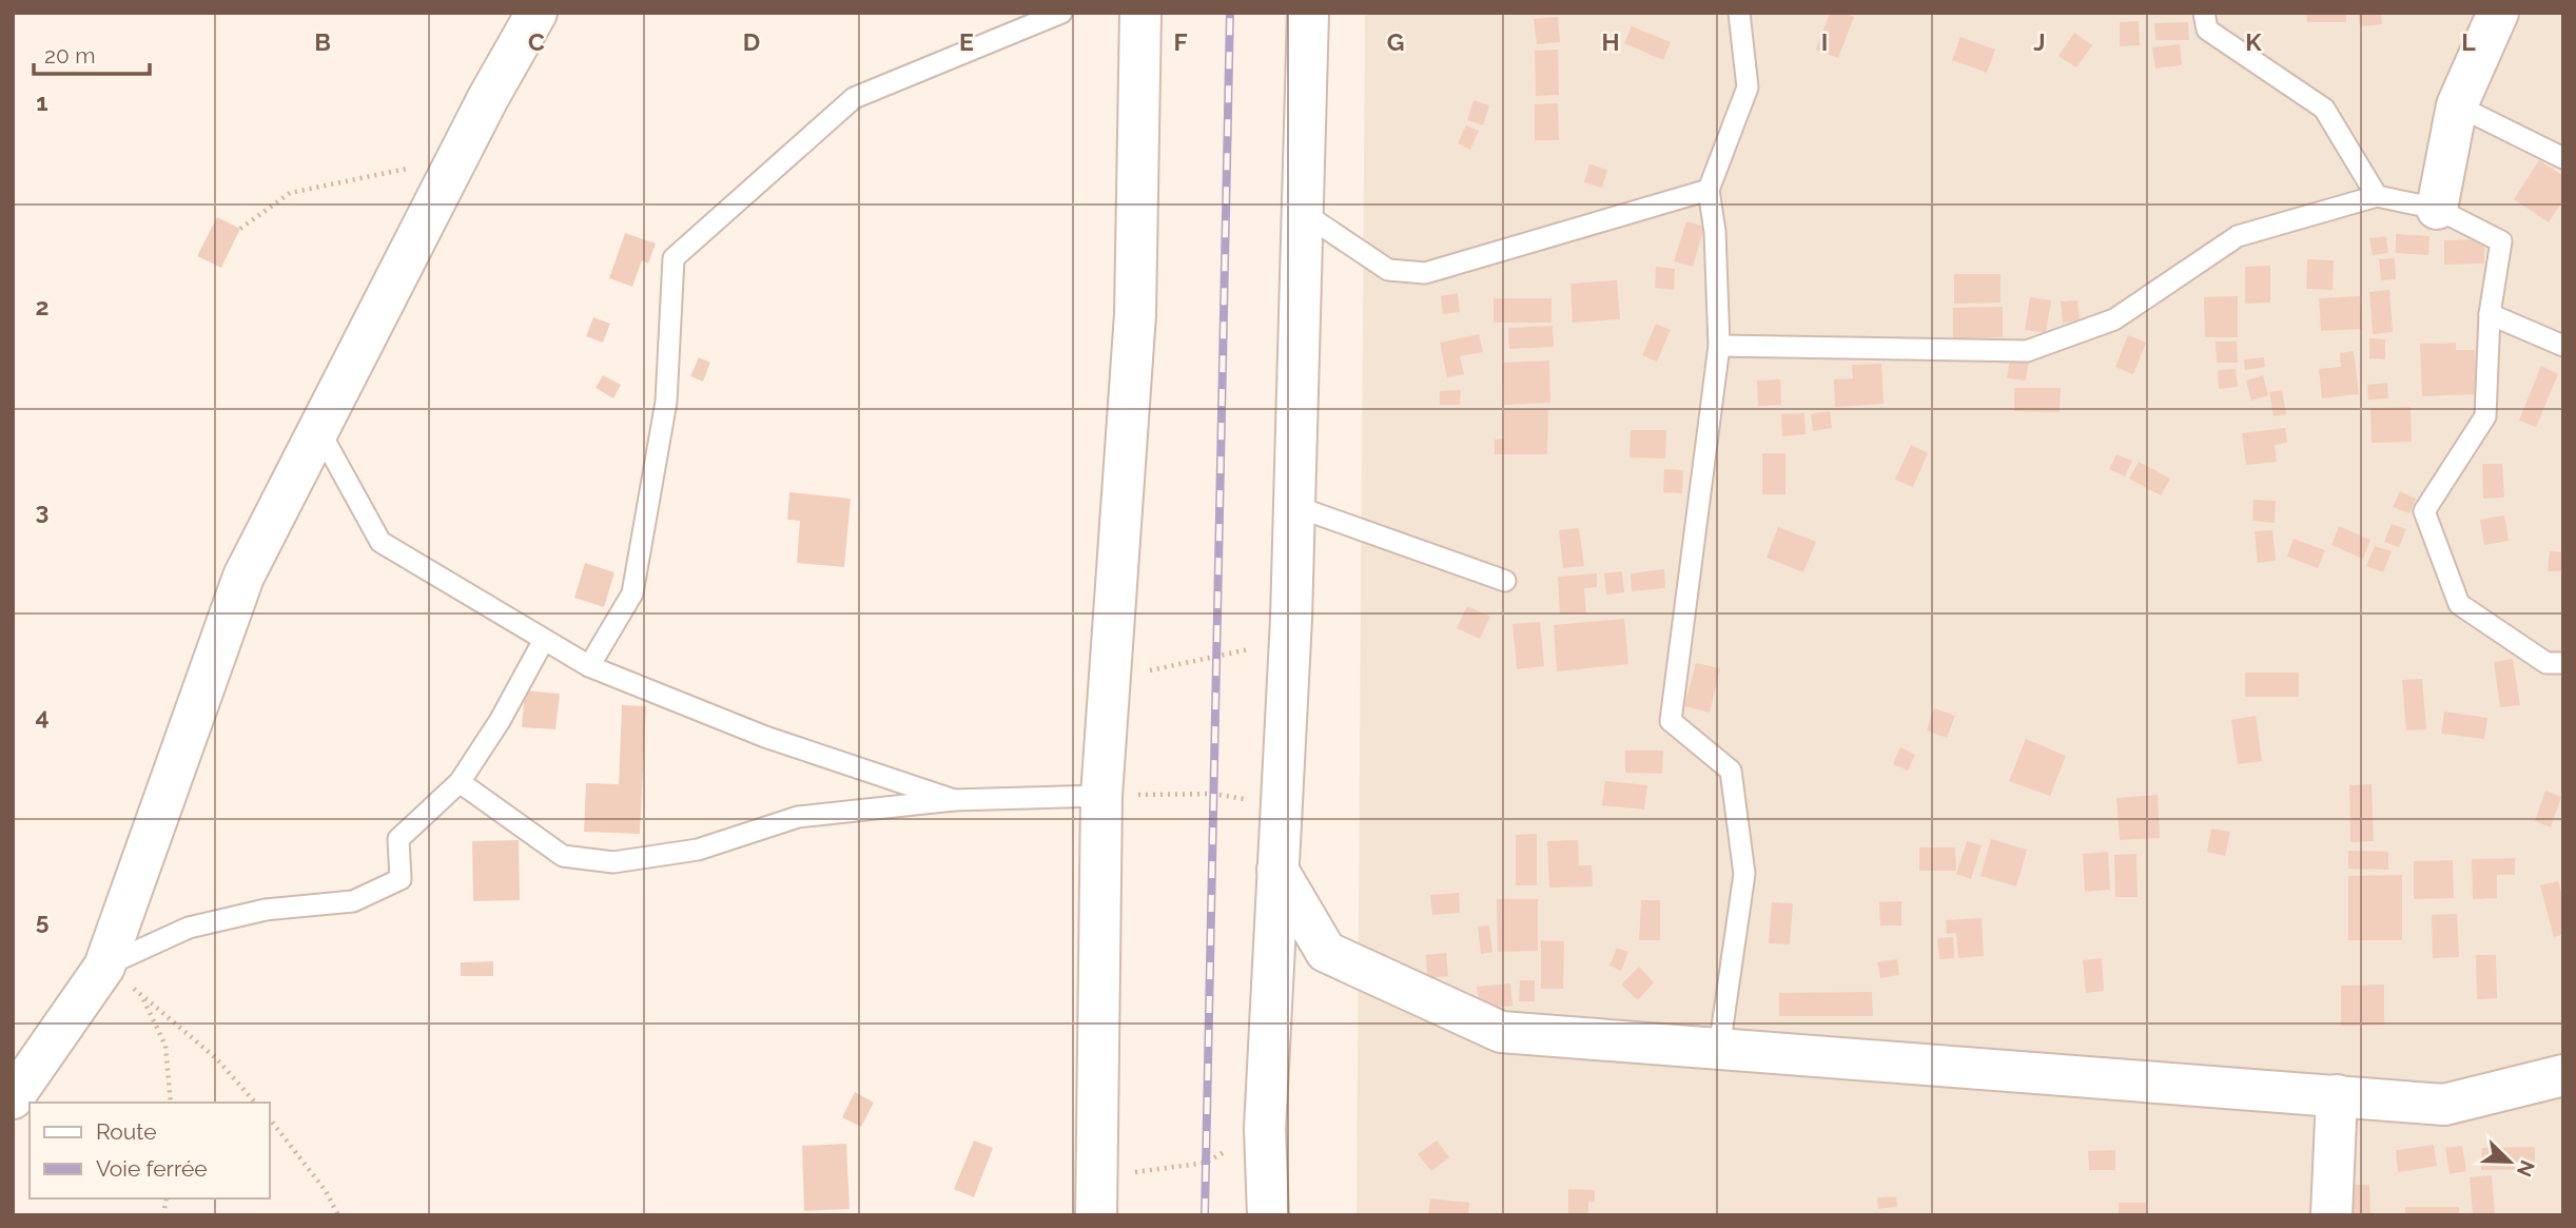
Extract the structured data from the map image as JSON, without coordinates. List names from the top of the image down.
{
  "legend": ["Route", "Voie ferrée"],
  "scale_bar": "20 m",
  "north": "bottom right",
  "grid": {
    "columns": [
      "B",
      "C",
      "D",
      "E",
      "F",
      "G",
      "H",
      "I",
      "J",
      "K",
      "L"
    ],
    "rows": [
      "1",
      "2",
      "3",
      "4",
      "5"
    ]
  }
}
